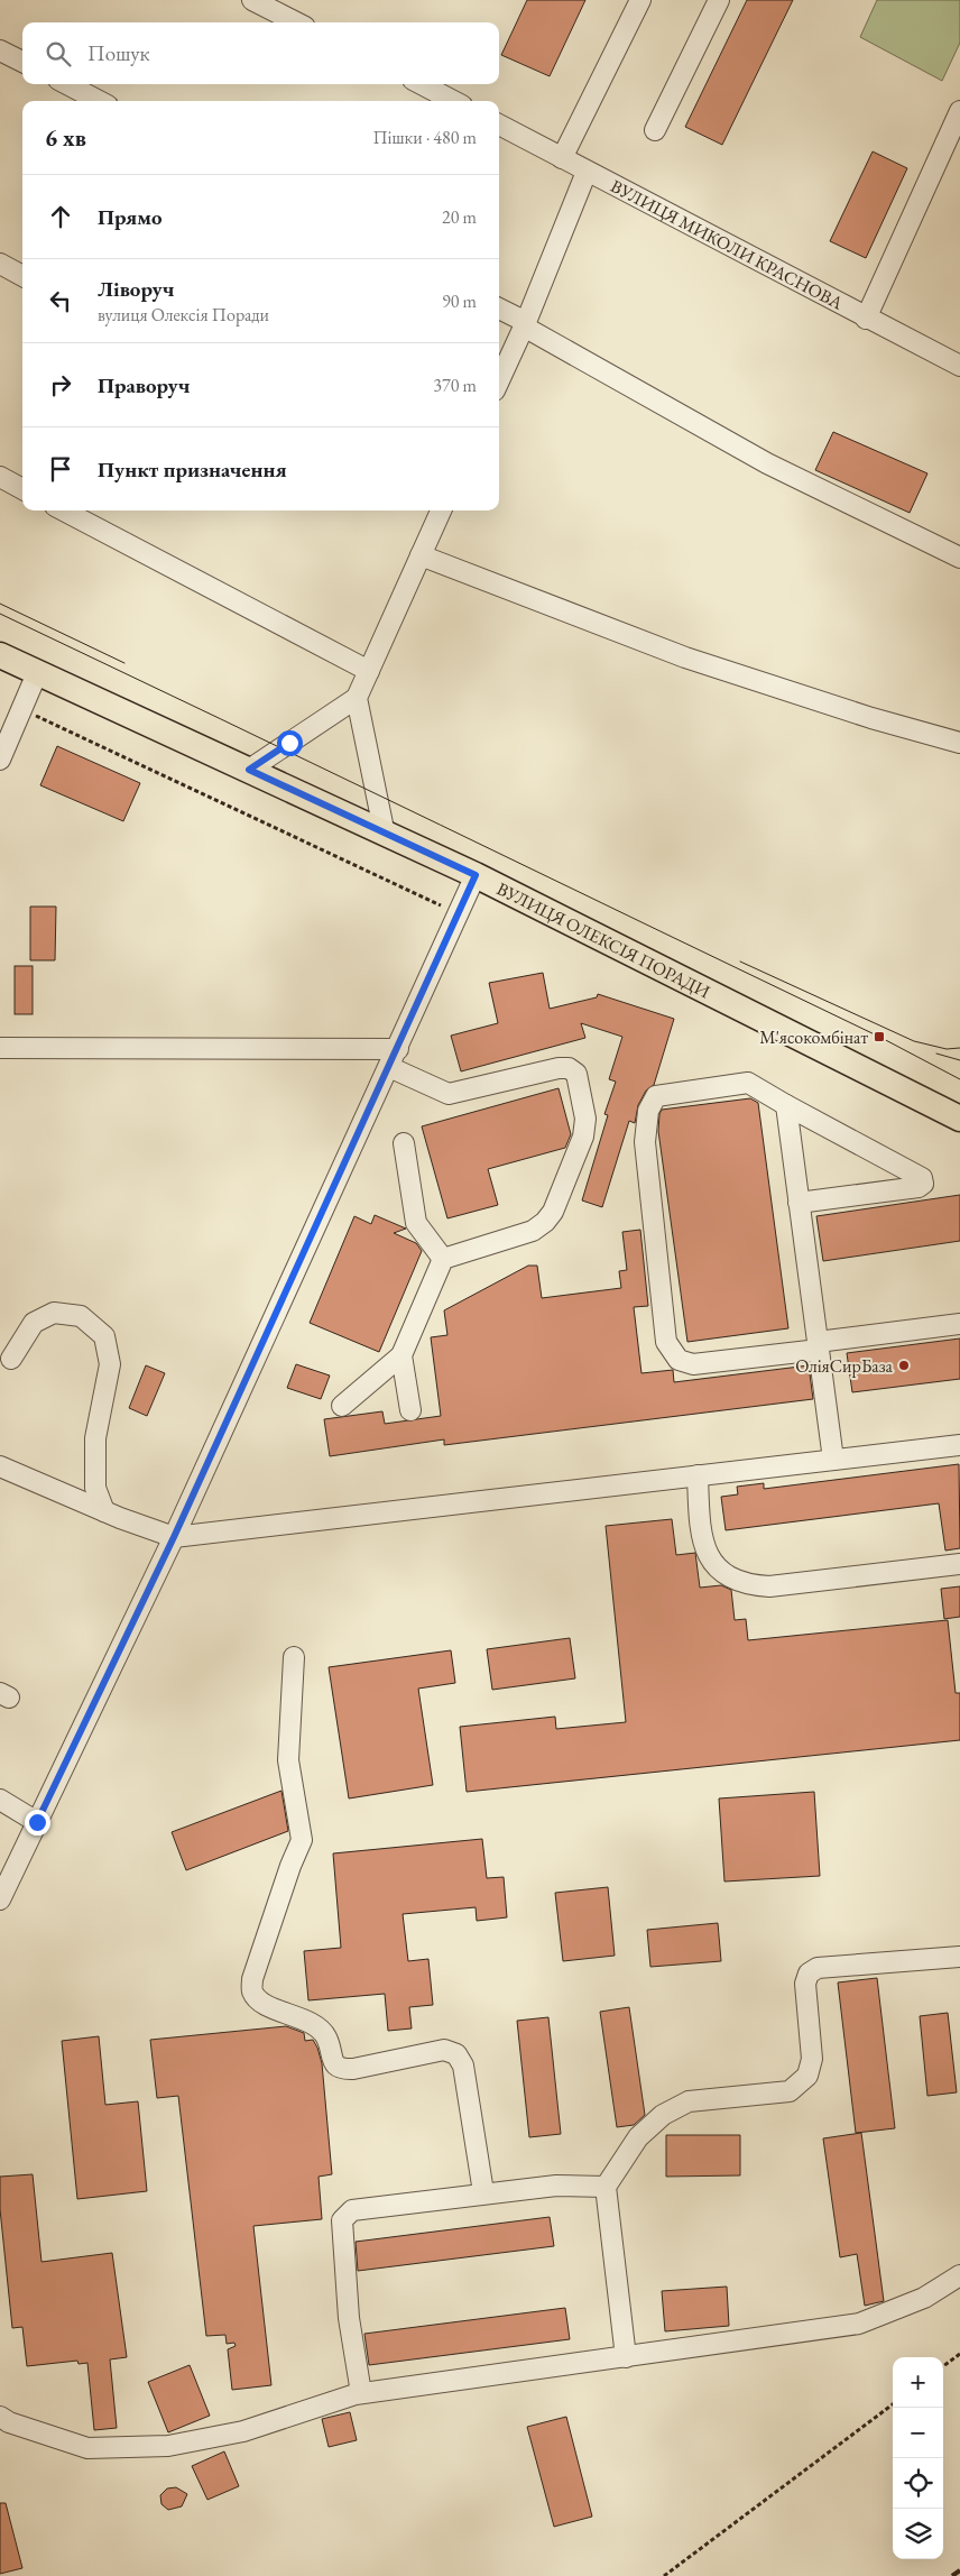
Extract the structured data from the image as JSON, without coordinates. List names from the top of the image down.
{
  "streets": {
    "main road": ["ВУЛИЦЯ ОЛЕКСІЯ ПОРАДИ"],
    "street": ["ВУЛИЦЯ МИКОЛИ КРАСНОВА"]
  },
  "places": {
    "transit": ["М'ясокомбінат"],
    "other": ["ОліяСирБаза"]
  },
  "page": {
    "search": "Пошук",
    "heading": ["6 хв", "Пішки · 480 m"],
    "list": [
      ["Прямо", "20 m"],
      ["Ліворуч", "вулиця Олексія Поради", "90 m"],
      ["Праворуч", "370 m"],
      "Пункт призначення"
    ],
    "map_buttons": ["+", "−"]
  }
}
